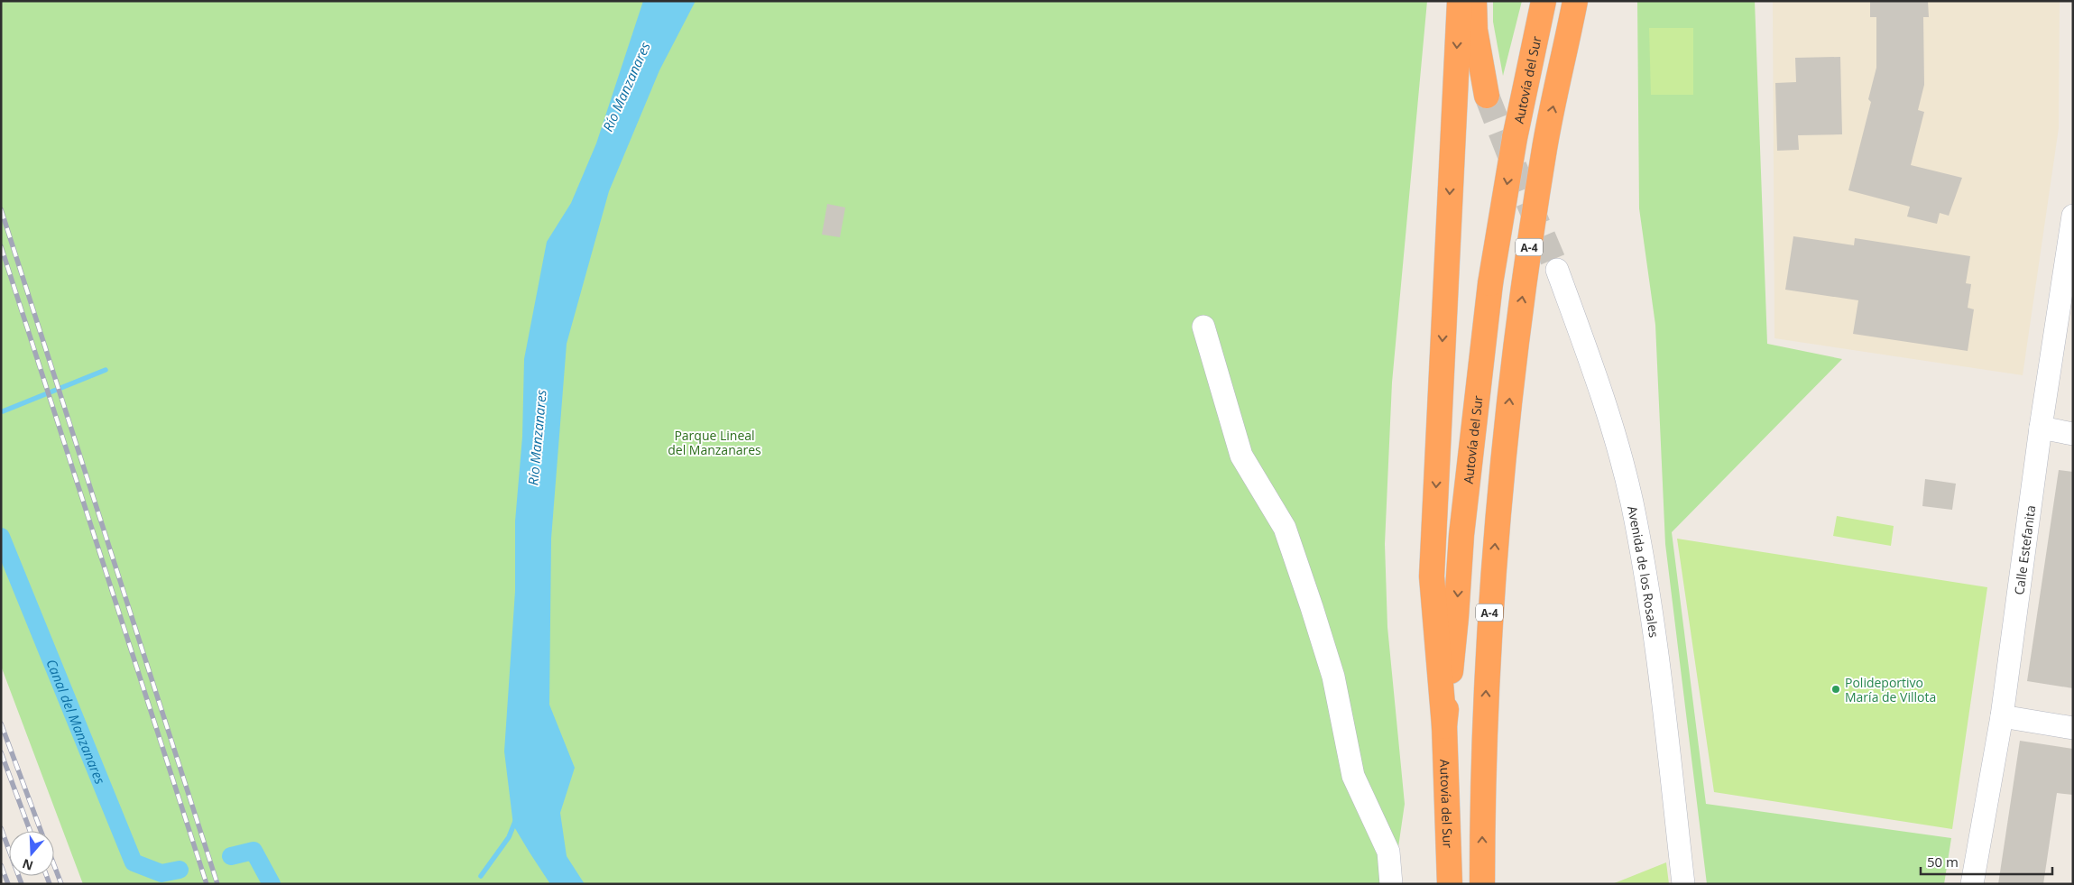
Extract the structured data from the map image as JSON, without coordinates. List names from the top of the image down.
{
  "streets": {
    "highway": ["Autovía del Sur", "A-4"],
    "street": ["Calle Estefanita", "Avenida de los Rosales"]
  },
  "water": ["Río Manzanares", "Canal del Manzanares"],
  "parks": ["Parque Lineal del Manzanares"],
  "places": ["Polideportivo María de Villota"],
  "scale_bar": "50 m",
  "north": "bottom"
}
